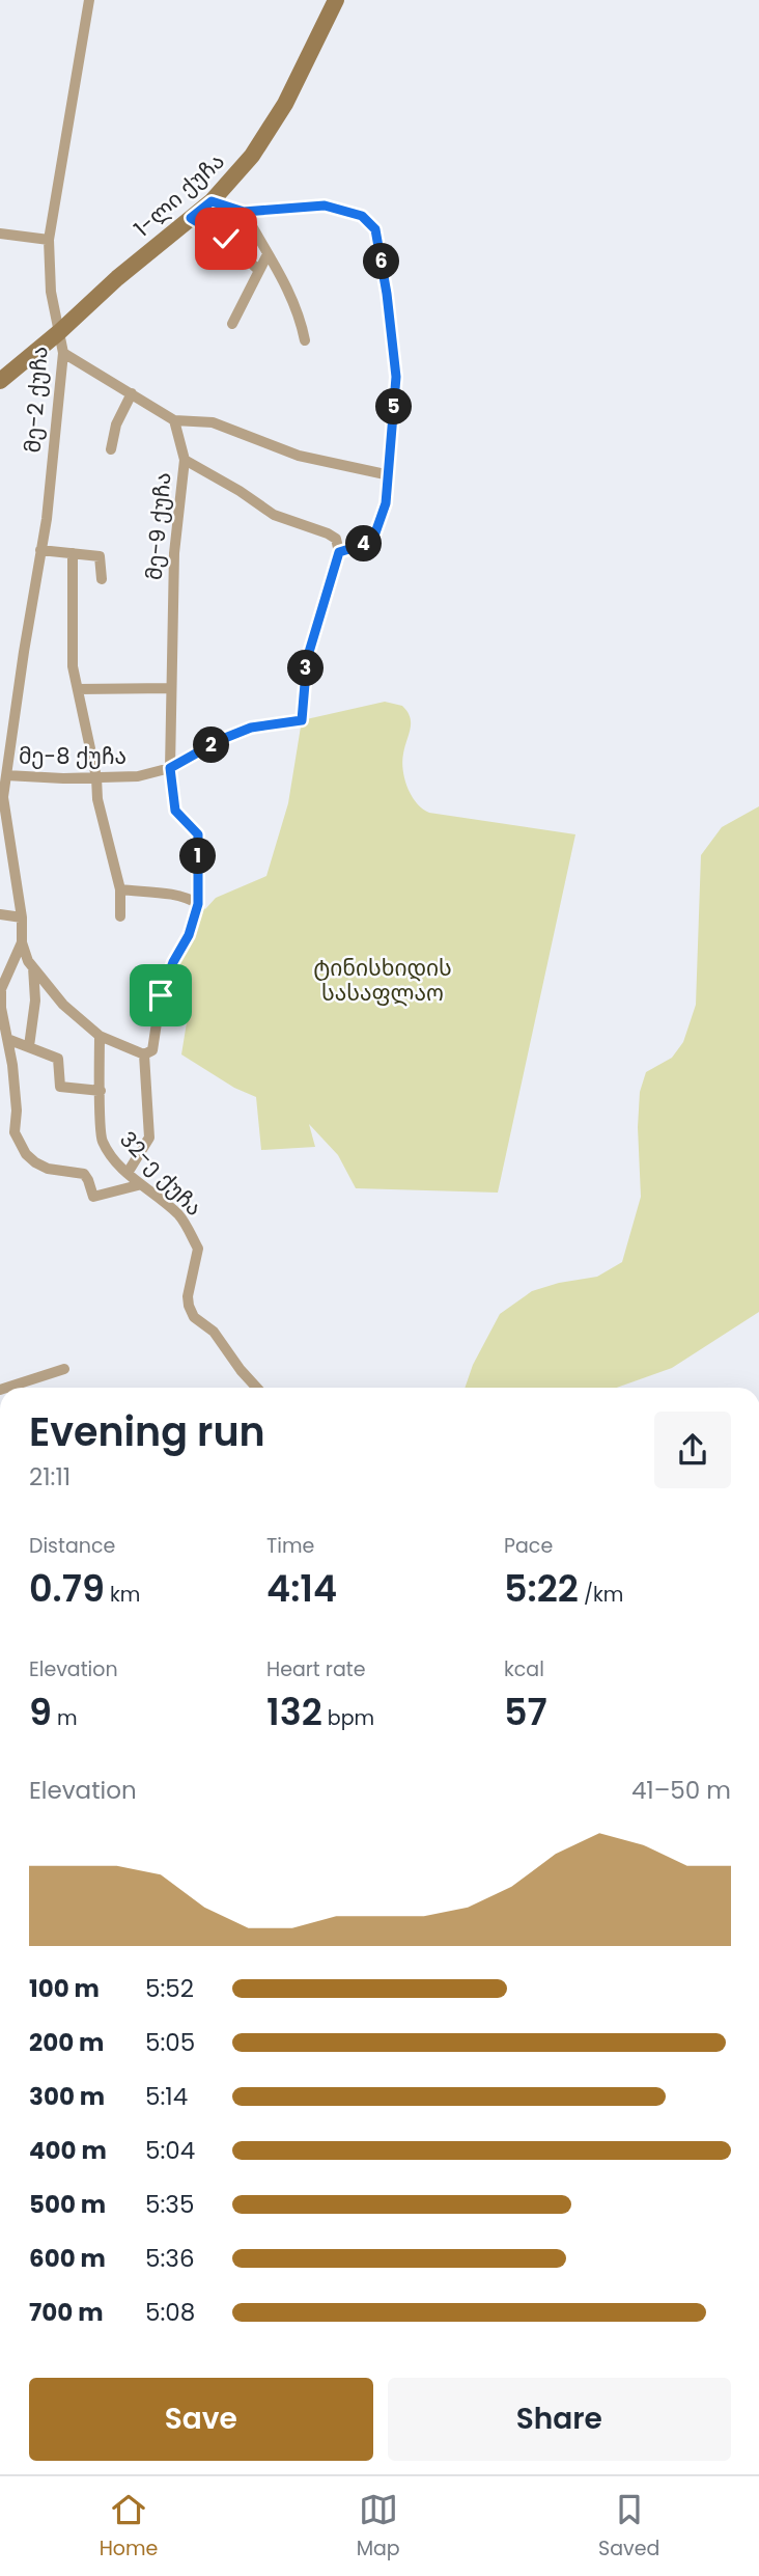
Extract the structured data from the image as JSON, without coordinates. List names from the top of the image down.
{
  "streets": {
    "main road": ["1-ლი ქუჩა"],
    "street": [
      "მე-2 ქუჩა",
      "მე-9 ქუჩა",
      "მე-8 ქუჩა",
      "32-ე ქუჩა"
    ]
  },
  "crossings": [
    ["1-ლი ქუჩა", "მე-2 ქუჩა"],
    ["მე-2 ქუჩა", "მე-8 ქუჩა"],
    ["მე-9 ქუჩა", "მე-8 ქუჩა"]
  ],
  "parks": ["ტინისხიდის სასაფლაო"],
  "page": {
    "pins": [
      "6",
      "5",
      "4",
      "3",
      "2",
      "1"
    ],
    "heading": ["Evening run", "21:11"],
    "stats": [
      ["Distance", "0.79 km"],
      ["Time", "4:14"],
      ["Pace", "5:22 /km"],
      ["Elevation", "9 m"],
      ["Heart rate", "132 bpm"],
      ["kcal", "57"]
    ],
    "chart": ["Elevation", "41–50 m"],
    "list": [
      {
        "name": "100 m",
        "note": "5:52"
      },
      {
        "name": "200 m",
        "note": "5:05"
      },
      {
        "name": "300 m",
        "note": "5:14"
      },
      {
        "name": "400 m",
        "note": "5:04"
      },
      {
        "name": "500 m",
        "note": "5:35"
      },
      {
        "name": "600 m",
        "note": "5:36"
      },
      {
        "name": "700 m",
        "note": "5:08"
      }
    ],
    "buttons": ["Save", "Share"],
    "tabs": ["Home", "Map", "Saved"]
  }
}
